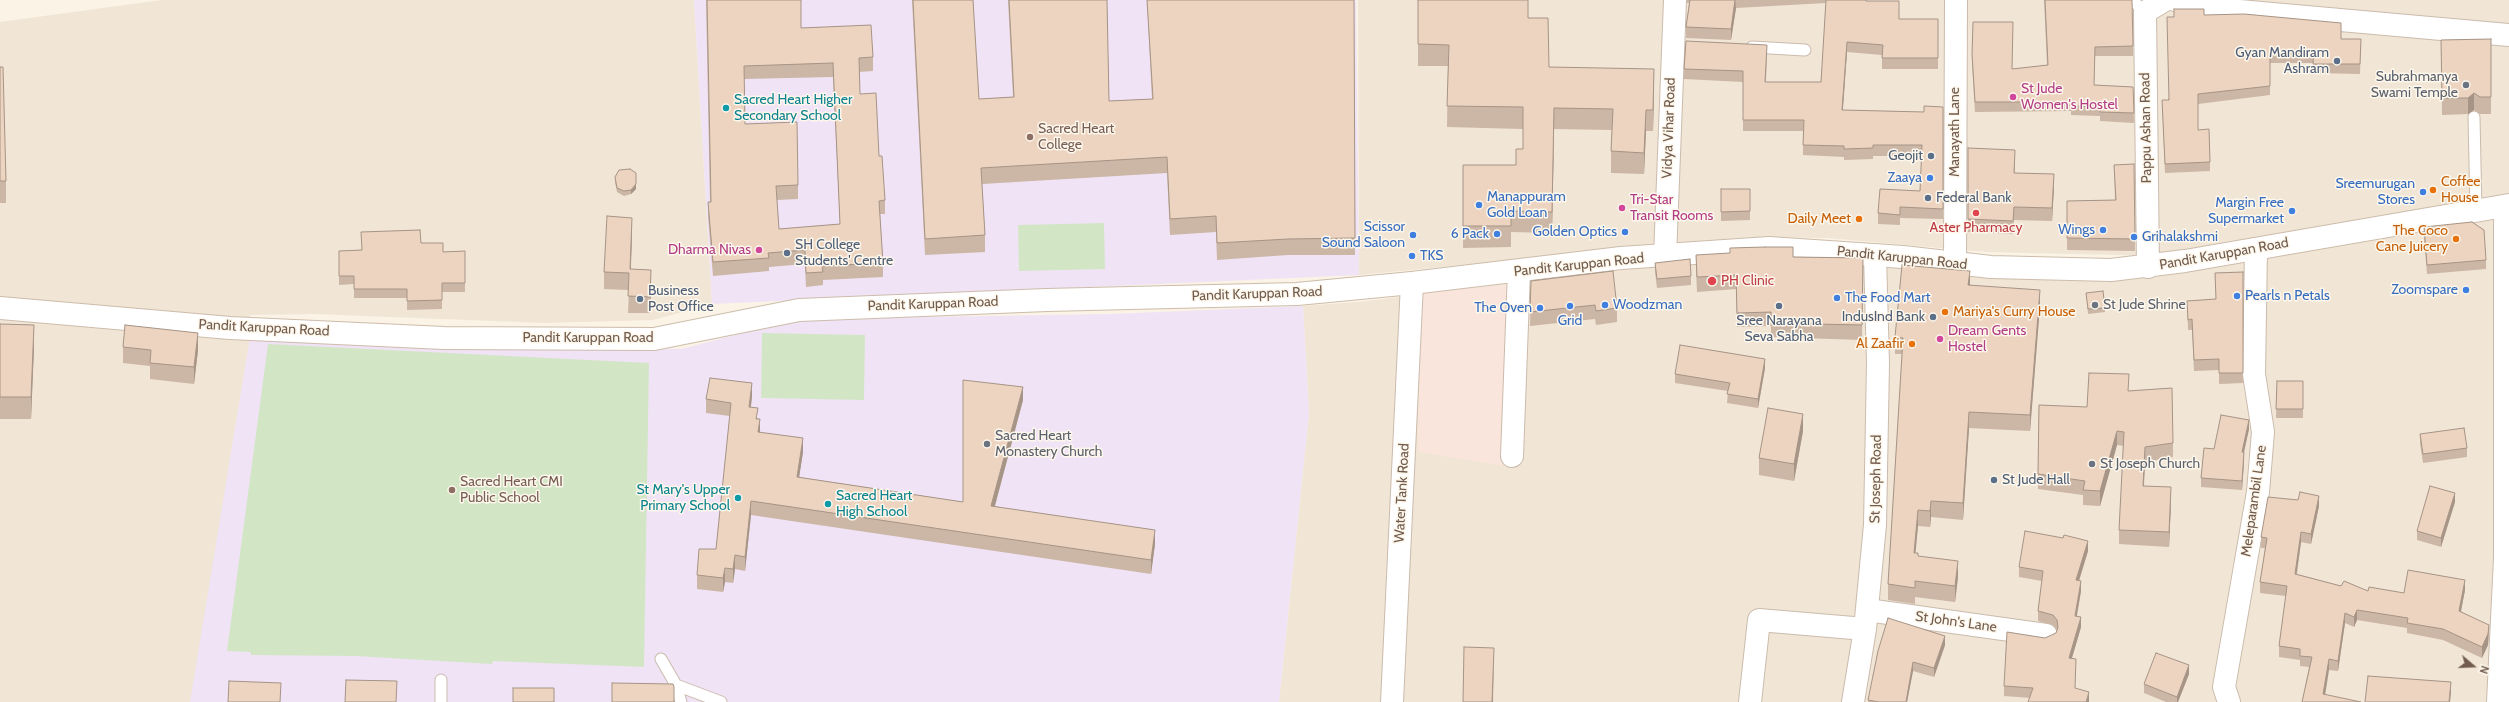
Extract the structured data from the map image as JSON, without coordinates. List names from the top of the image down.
{
  "streets": {
    "street": [
      "Vidya Vihar Road",
      "Pappu Ashan Road",
      "Manayath Lane",
      "Pandit Karuppan Road",
      "St Joseph Road",
      "Water Tank Road",
      "Meleparambil Lane",
      "St John's Lane"
    ]
  },
  "crossings": [
    ["Vidya Vihar Road", "Pandit Karuppan Road"],
    ["Pappu Ashan Road", "Pandit Karuppan Road"],
    ["Manayath Lane", "Pandit Karuppan Road"],
    ["Pandit Karuppan Road", "St Joseph Road"],
    ["Pandit Karuppan Road", "Water Tank Road"],
    ["Pandit Karuppan Road", "Meleparambil Lane"],
    ["St Joseph Road", "St John's Lane"]
  ],
  "places": [
    "Gyan Mandiram Ashram",
    "Subrahmanya Swami Temple",
    "St Jude Women's Hostel",
    "Sacred Heart Higher Secondary School",
    "Sacred Heart College",
    "Geojit",
    "Zaaya",
    "Coffee House",
    "Sreemurugan Stores",
    "Federal Bank",
    "Manappuram Gold Loan",
    "Tri-Star Transit Rooms",
    "Margin Free Supermarket",
    "Aster Pharmacy",
    "Daily Meet",
    "Wings",
    "Golden Optics",
    "6 Pack",
    "Scissor Sound Saloon",
    "Grihalakshmi",
    "The Coco Cane Juicery",
    "Dharma Nivas",
    "SH College Students' Centre",
    "TKS",
    "PH Clinic",
    "Zoomspare",
    "Pearls n Petals",
    "The Food Mart",
    "Business Post Office",
    "Woodzman",
    "St Jude Shrine",
    "Grid",
    "Sree Narayana Seva Sabha",
    "The Oven",
    "Mariya's Curry House",
    "IndusInd Bank",
    "Dream Gents Hostel",
    "Al Zaafir",
    "Sacred Heart Monastery Church",
    "St Joseph Church",
    "St Jude Hall",
    "Sacred Heart CMI Public School",
    "St Mary's Upper Primary School",
    "Sacred Heart High School"
  ],
  "north": "right"
}
